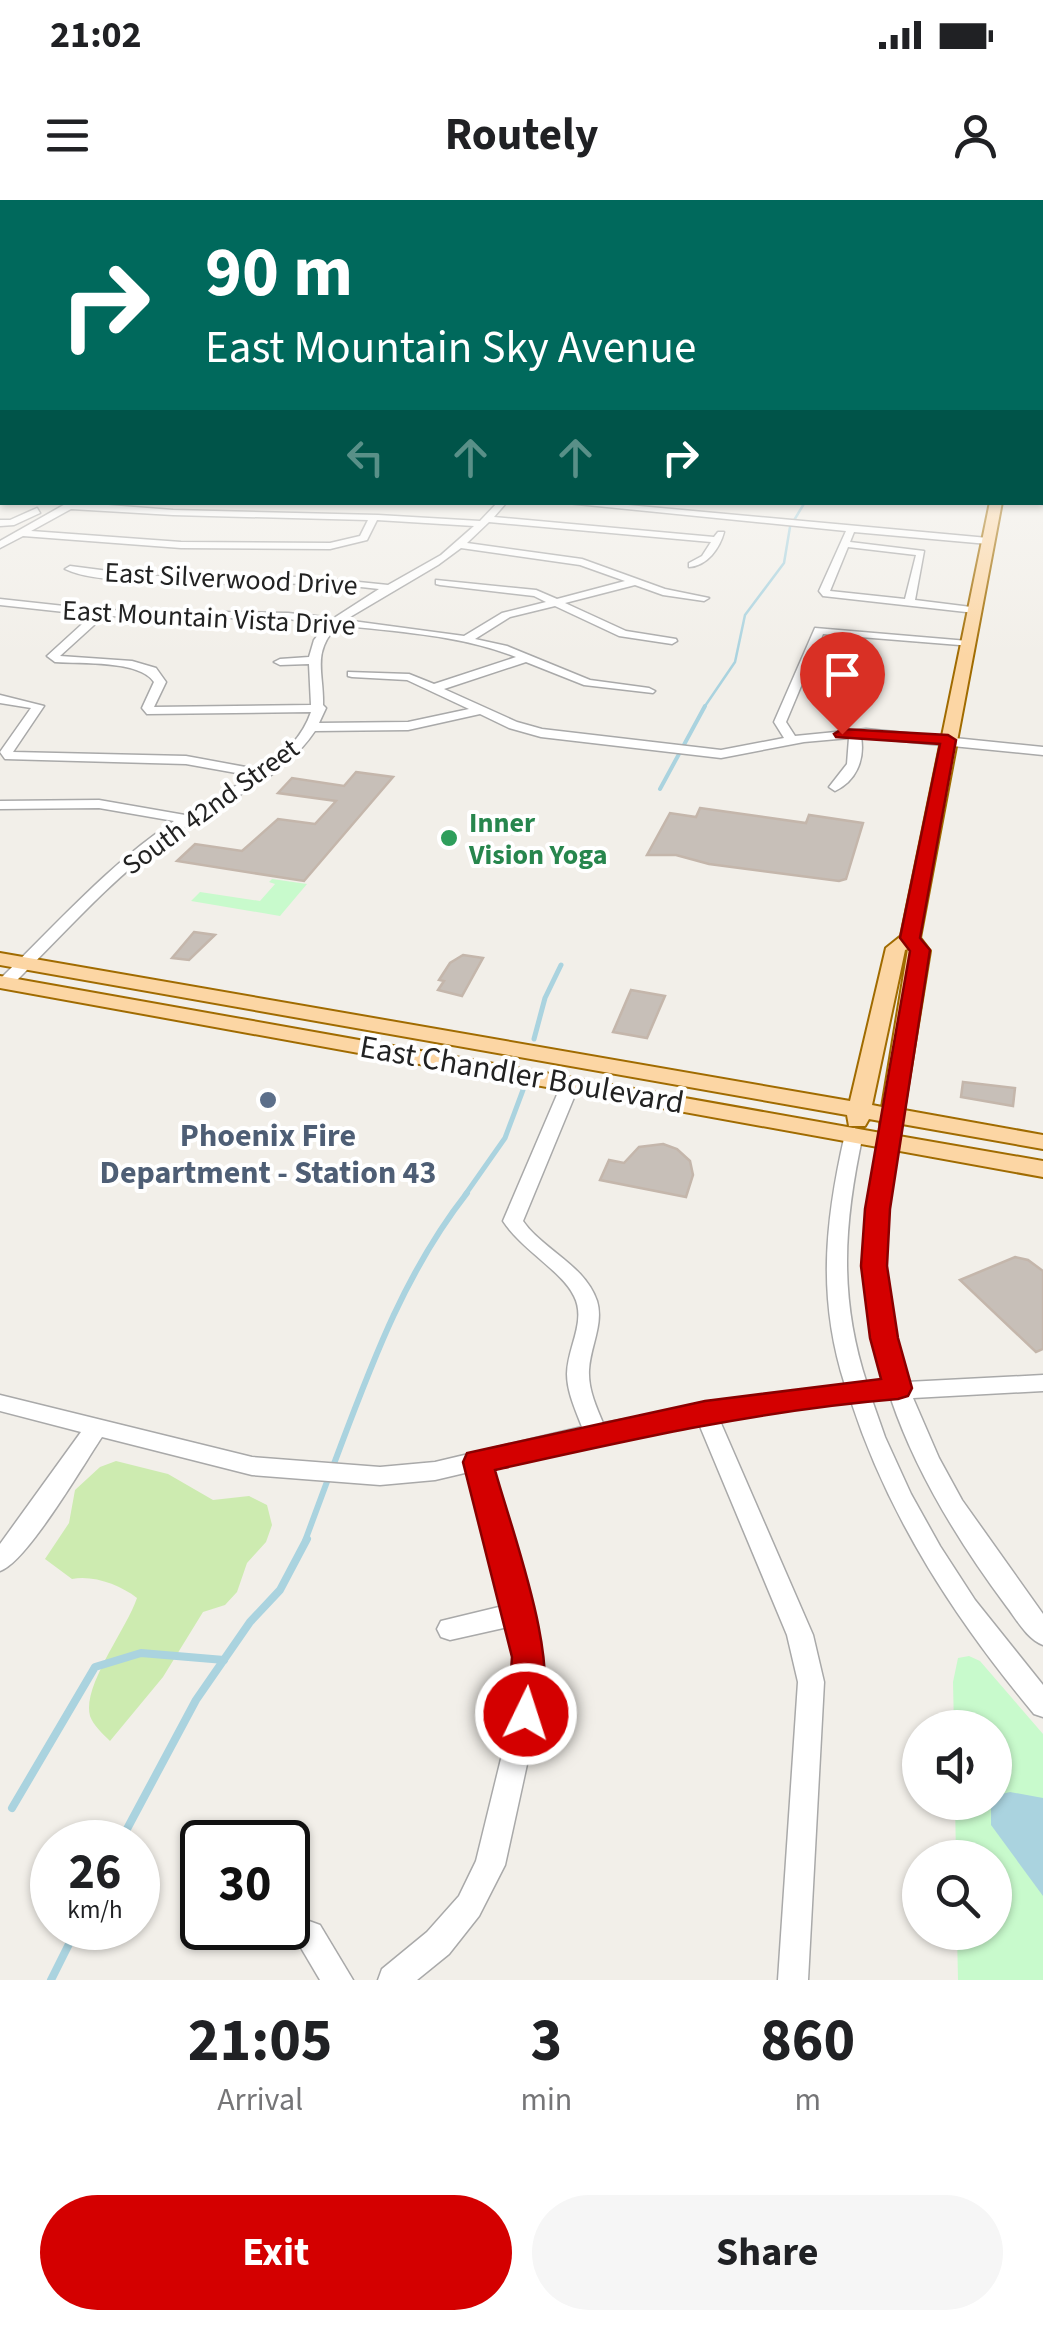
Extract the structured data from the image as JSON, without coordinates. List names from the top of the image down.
{
  "streets": {
    "main road": ["East Chandler Boulevard"],
    "street": ["East Silverwood Drive", "East Mountain Vista Drive", "South 42nd Street"]
  },
  "crossings": [
    ["South 42nd Street", "East Chandler Boulevard"]
  ],
  "places": ["Inner Vision Yoga", "Phoenix Fire Department - Station 43"],
  "page": {
    "status": "21:02",
    "header": "Routely",
    "turn": ["90 m", "East Mountain Sky Avenue"],
    "speed": "26 km/h",
    "limit": "30",
    "eta": [
      "21:05",
      "Arrival",
      "3",
      "min",
      "860",
      "m"
    ],
    "buttons": ["Exit", "Share"]
  }
}
